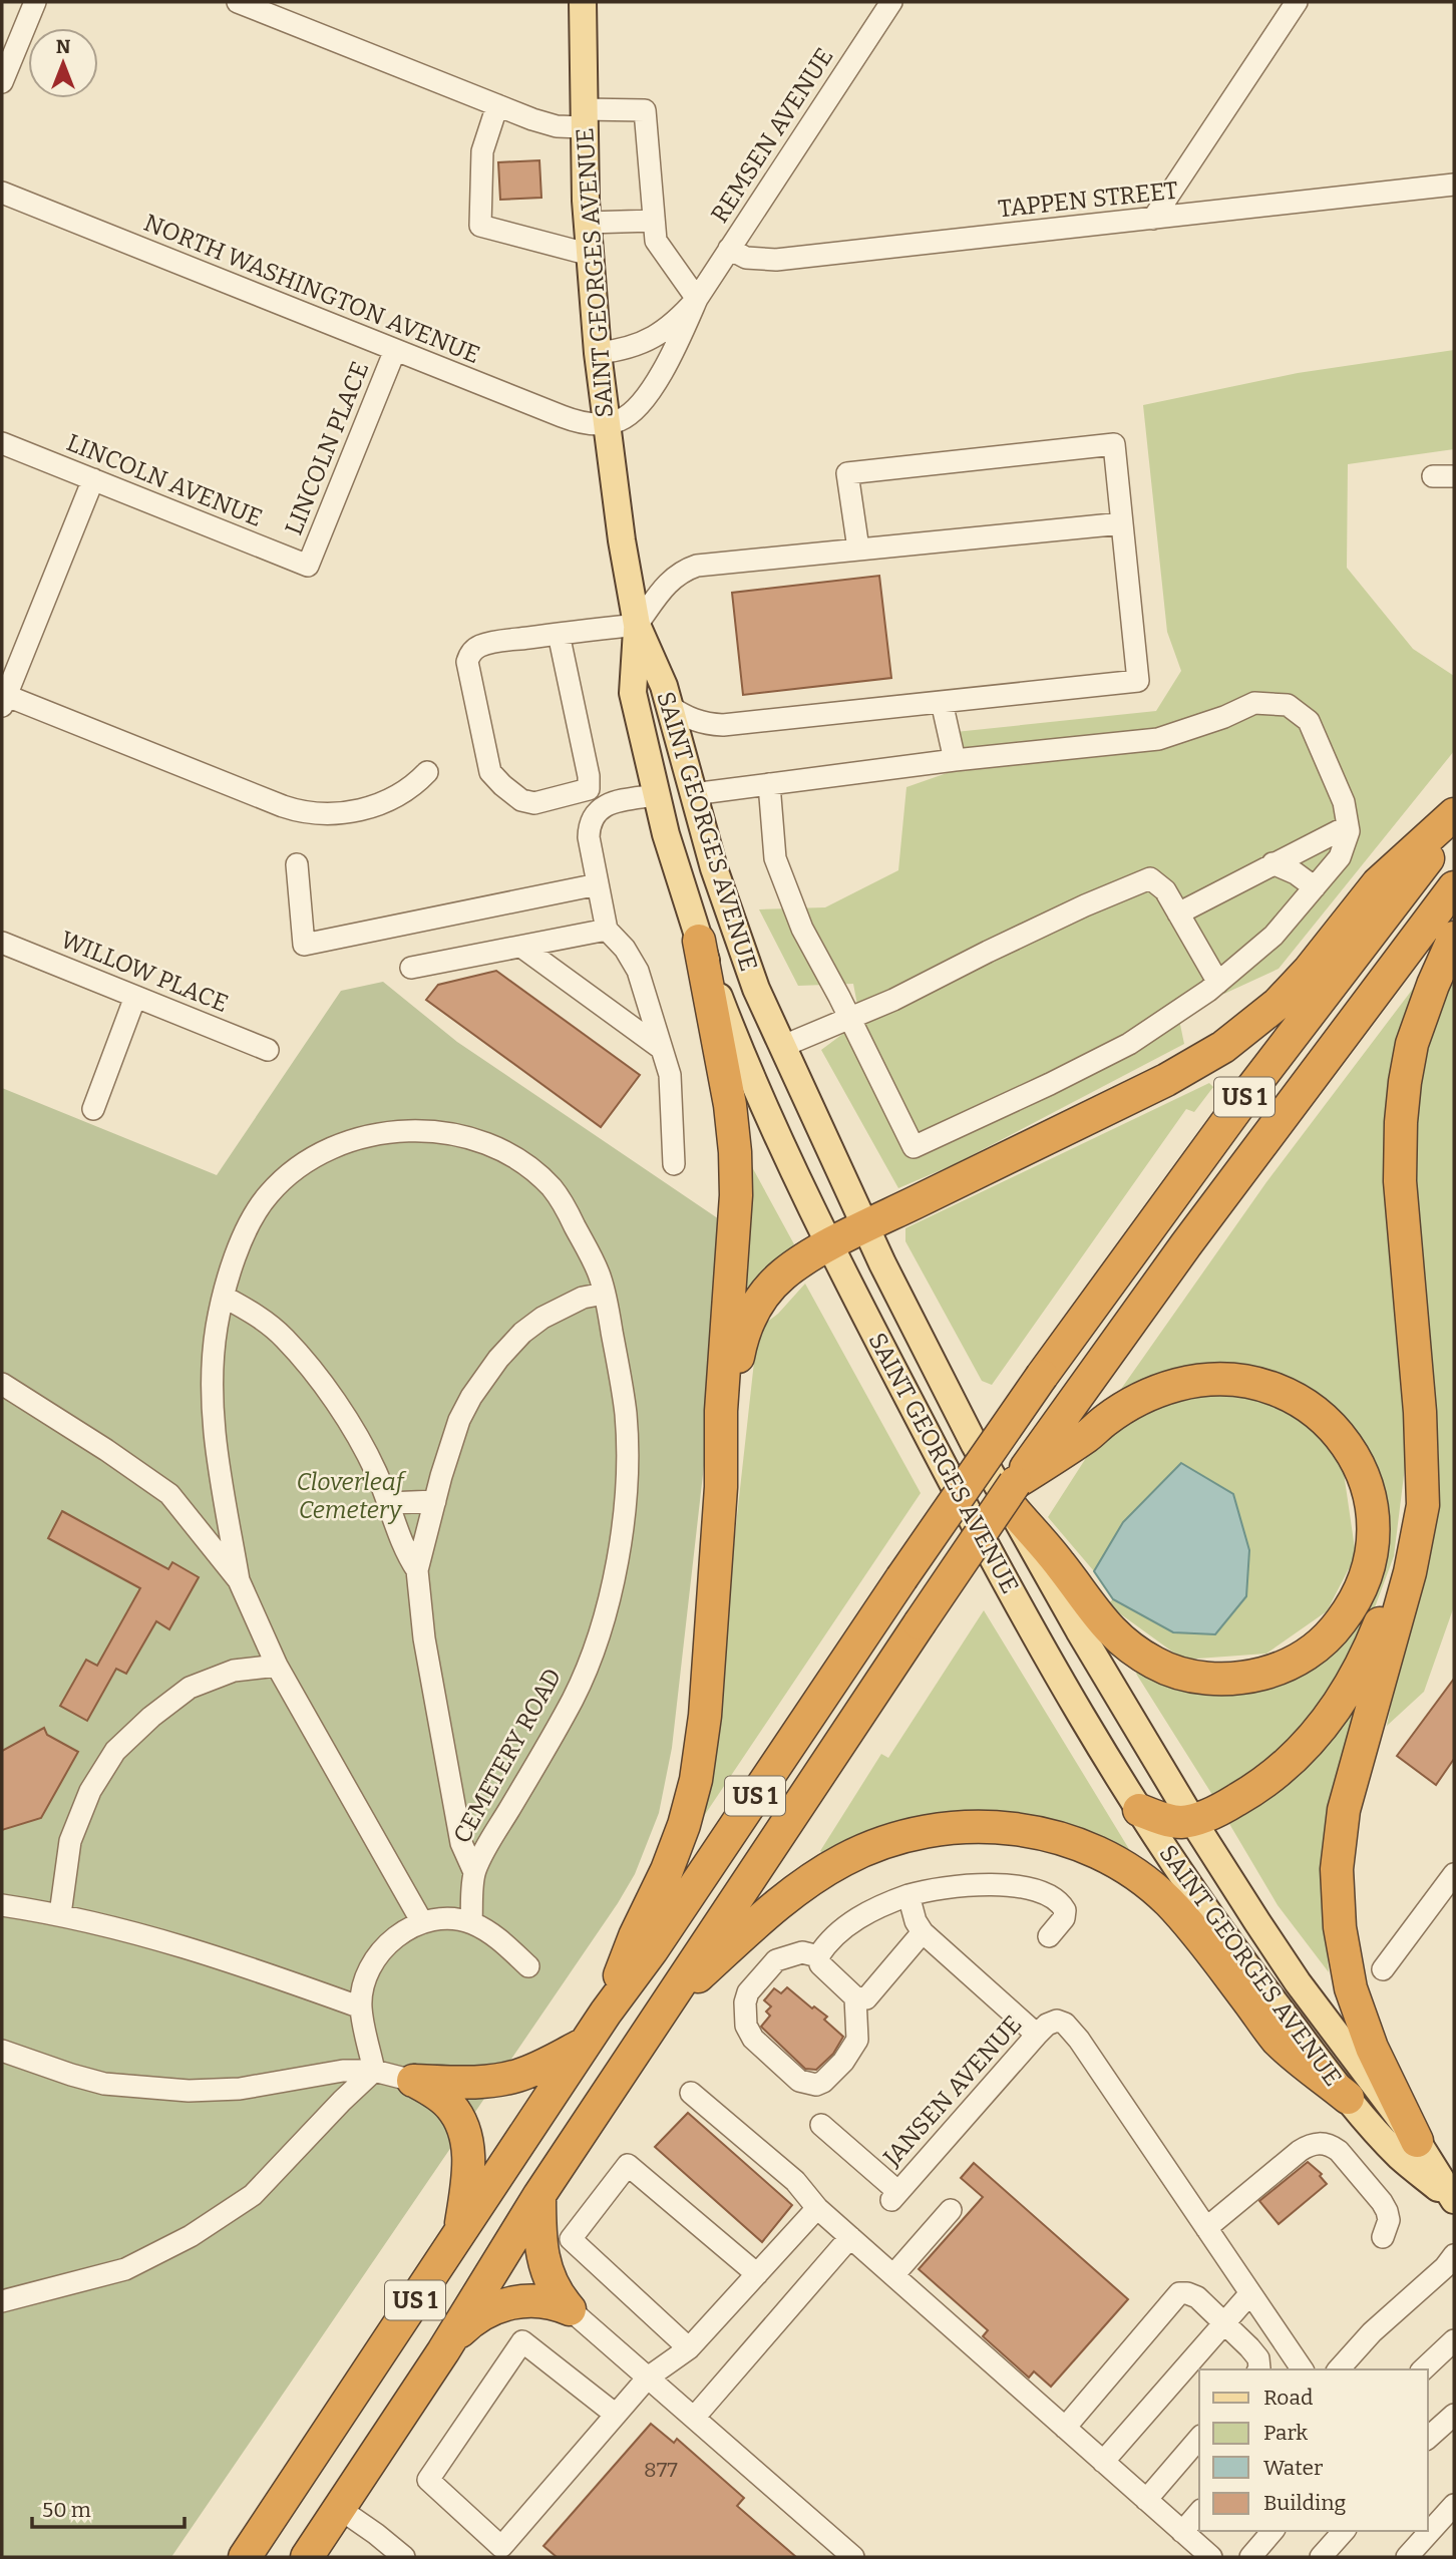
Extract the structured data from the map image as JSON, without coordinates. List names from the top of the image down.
{
  "streets": {
    "highway": ["US 1"],
    "main road": ["SAINT GEORGES AVENUE"],
    "street": [
      "REMSEN AVENUE",
      "TAPPEN STREET",
      "NORTH WASHINGTON AVENUE",
      "LINCOLN PLACE",
      "LINCOLN AVENUE",
      "WILLOW PLACE",
      "CEMETERY ROAD",
      "JANSEN AVENUE"
    ]
  },
  "crossings": [
    ["REMSEN AVENUE", "TAPPEN STREET"],
    ["REMSEN AVENUE", "SAINT GEORGES AVENUE"],
    ["REMSEN AVENUE", "NORTH WASHINGTON AVENUE"],
    ["SAINT GEORGES AVENUE", "NORTH WASHINGTON AVENUE"],
    ["SAINT GEORGES AVENUE", "US 1"],
    ["NORTH WASHINGTON AVENUE", "LINCOLN PLACE"],
    ["LINCOLN PLACE", "LINCOLN AVENUE"]
  ],
  "parks": ["Cloverleaf Cemetery"],
  "house_numbers": ["877"],
  "legend": [
    "Road",
    "Park",
    "Water",
    "Building"
  ],
  "scale_bar": "50 m",
  "north": "top"
}
